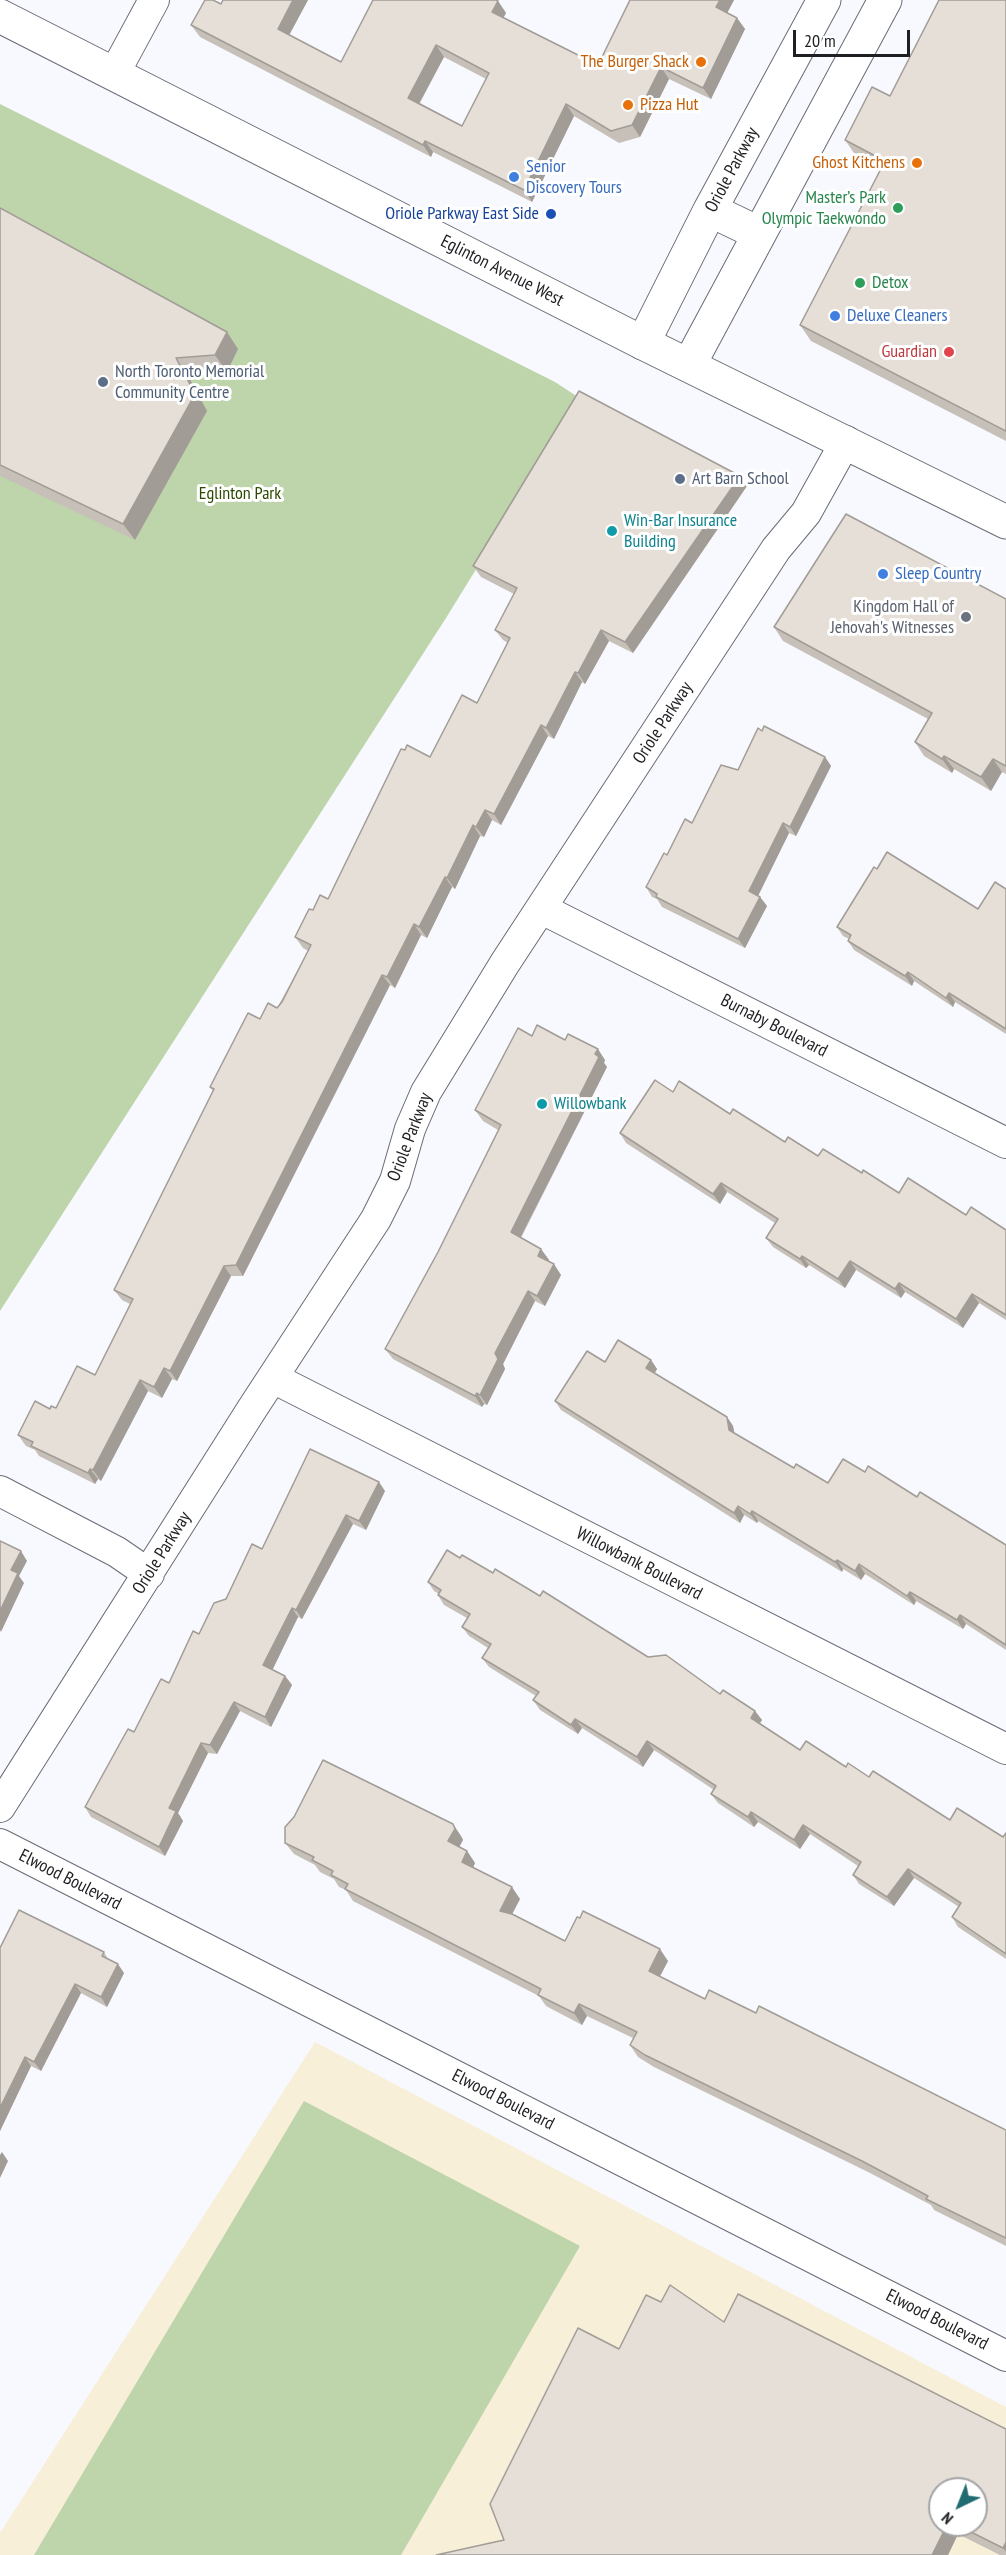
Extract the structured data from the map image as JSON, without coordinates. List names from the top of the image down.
{
  "streets": {
    "main road": ["Oriole Parkway", "Eglinton Avenue West"],
    "street": ["Burnaby Boulevard", "Willowbank Boulevard", "Elwood Boulevard"]
  },
  "crossings": [
    ["Oriole Parkway", "Eglinton Avenue West"],
    ["Oriole Parkway", "Burnaby Boulevard"],
    ["Oriole Parkway", "Willowbank Boulevard"]
  ],
  "parks": ["Eglinton Park"],
  "places": [
    "The Burger Shack",
    "Pizza Hut",
    "Ghost Kitchens",
    "Senior Discovery Tours",
    "Master’s Park Olympic Taekwondo",
    "Oriole Parkway East Side",
    "Detox",
    "Deluxe Cleaners",
    "Guardian",
    "North Toronto Memorial Community Centre",
    "Art Barn School",
    "Win-Bar Insurance Building",
    "Sleep Country",
    "Kingdom Hall of Jehovah's Witnesses",
    "Willowbank"
  ],
  "scale_bar": "20 m",
  "north": "bottom left"
}
